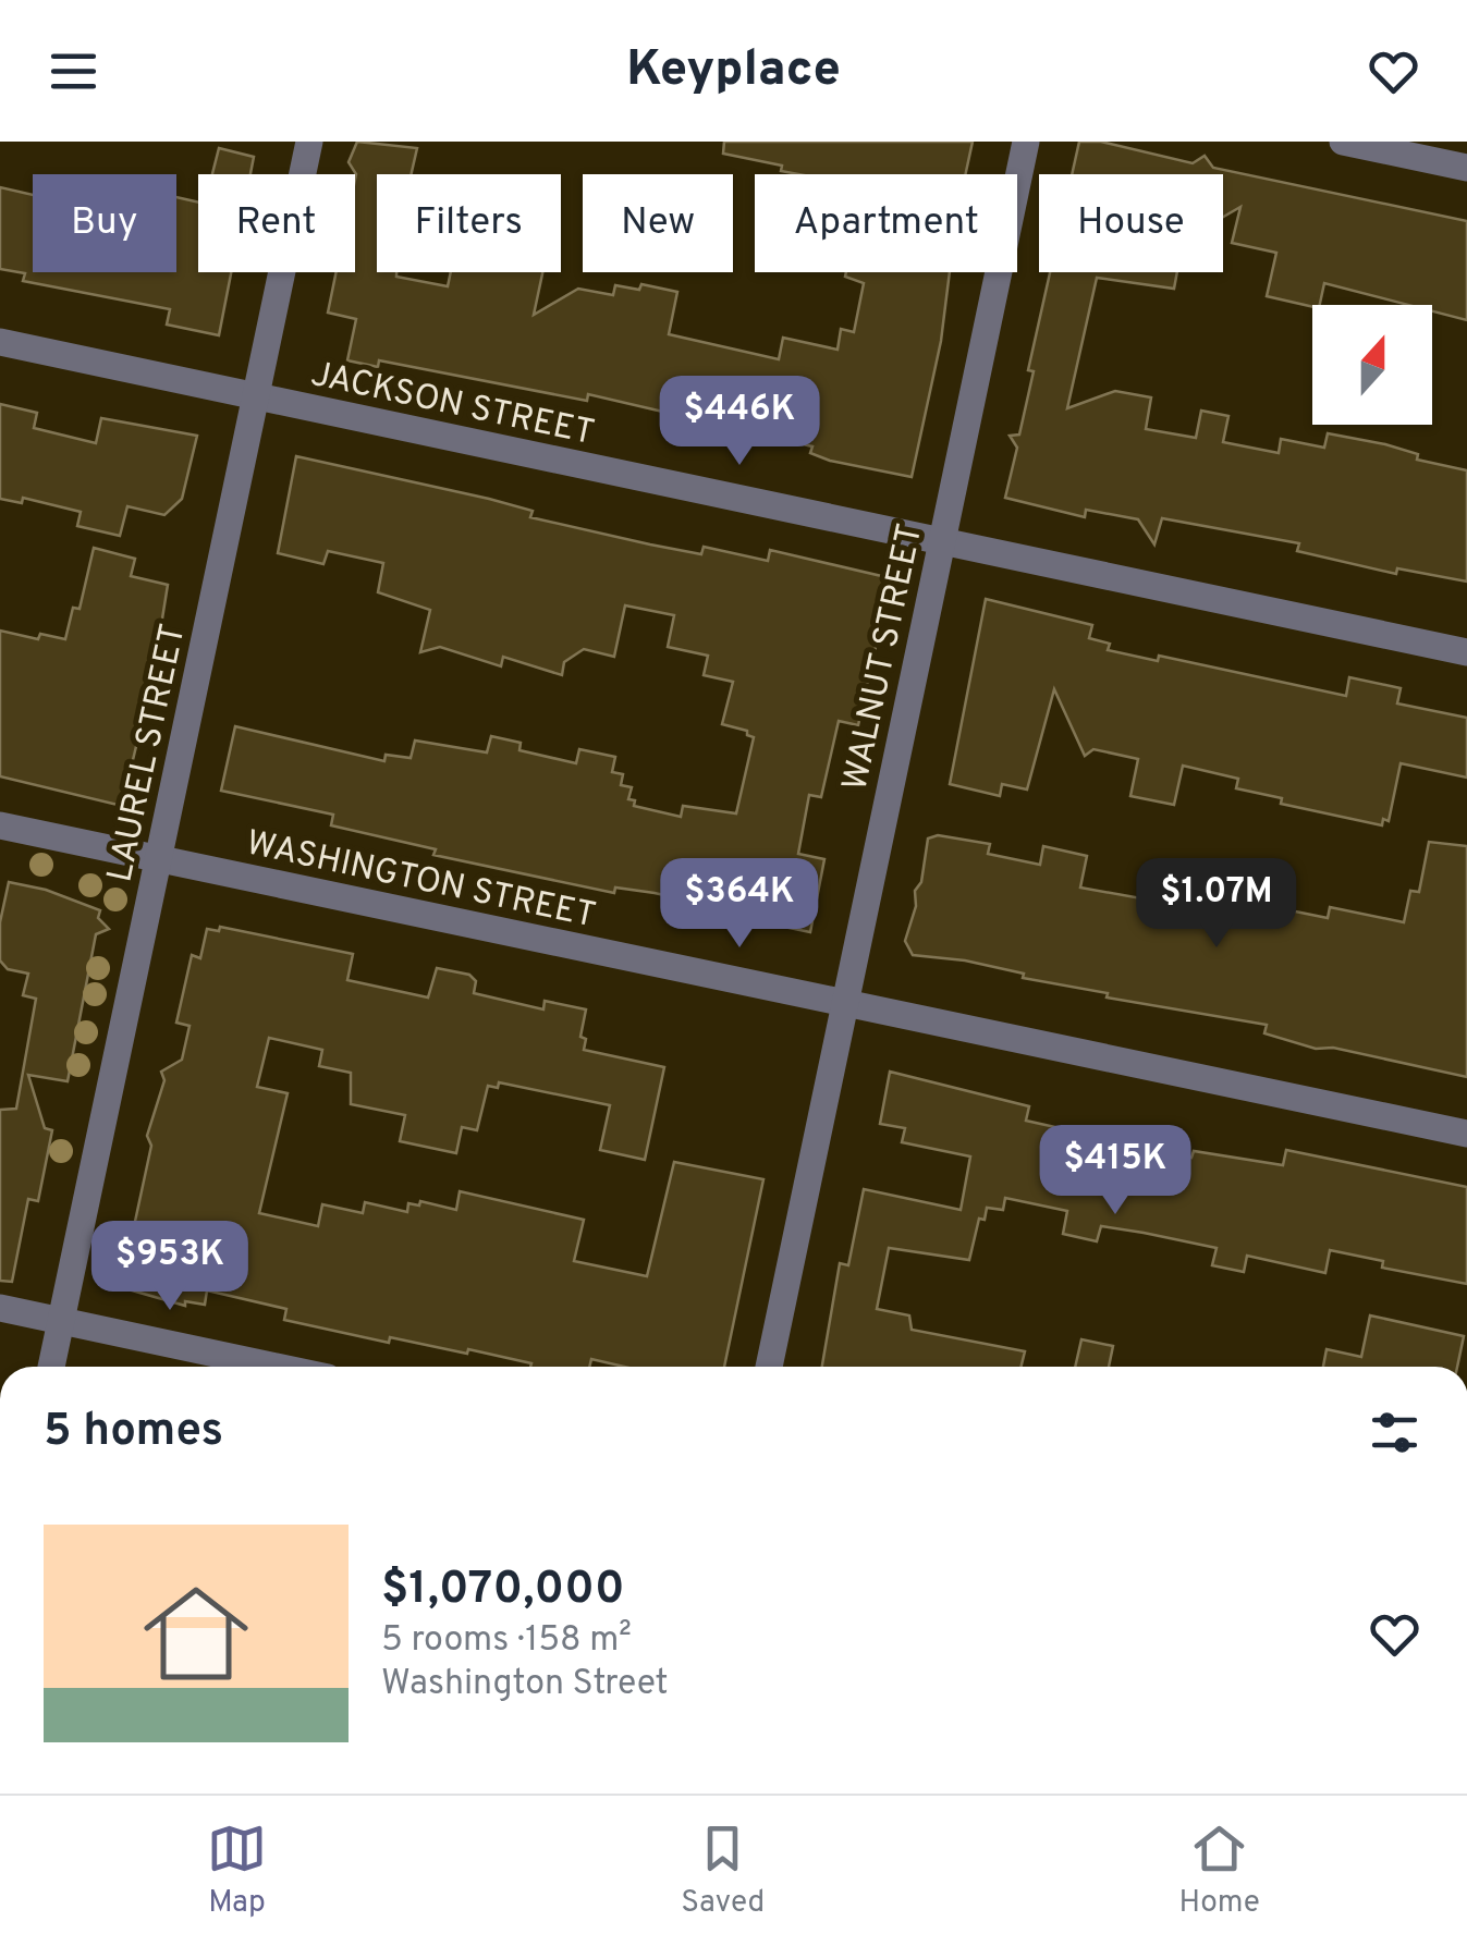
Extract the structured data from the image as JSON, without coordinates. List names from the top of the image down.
{
  "streets": {
    "street": [
      "JACKSON STREET",
      "WALNUT STREET",
      "LAUREL STREET",
      "WASHINGTON STREET"
    ]
  },
  "crossings": [
    ["JACKSON STREET", "WALNUT STREET"],
    ["JACKSON STREET", "LAUREL STREET"],
    ["WALNUT STREET", "WASHINGTON STREET"],
    ["LAUREL STREET", "WASHINGTON STREET"]
  ],
  "north": "top",
  "page": {
    "header": "Keyplace",
    "chip": [
      "Buy",
      "Rent",
      "Filters",
      "New",
      "Apartment",
      "House"
    ],
    "price": [
      "$446K",
      "$364K",
      "$1.07M",
      "$415K",
      "$953K"
    ],
    "heading": "5 homes",
    "list": [
      {
        "name": "$1,070,000",
        "note": "5 rooms · 158 m² · Washington Street"
      }
    ],
    "tabs": ["Map", "Saved", "Home"]
  }
}
